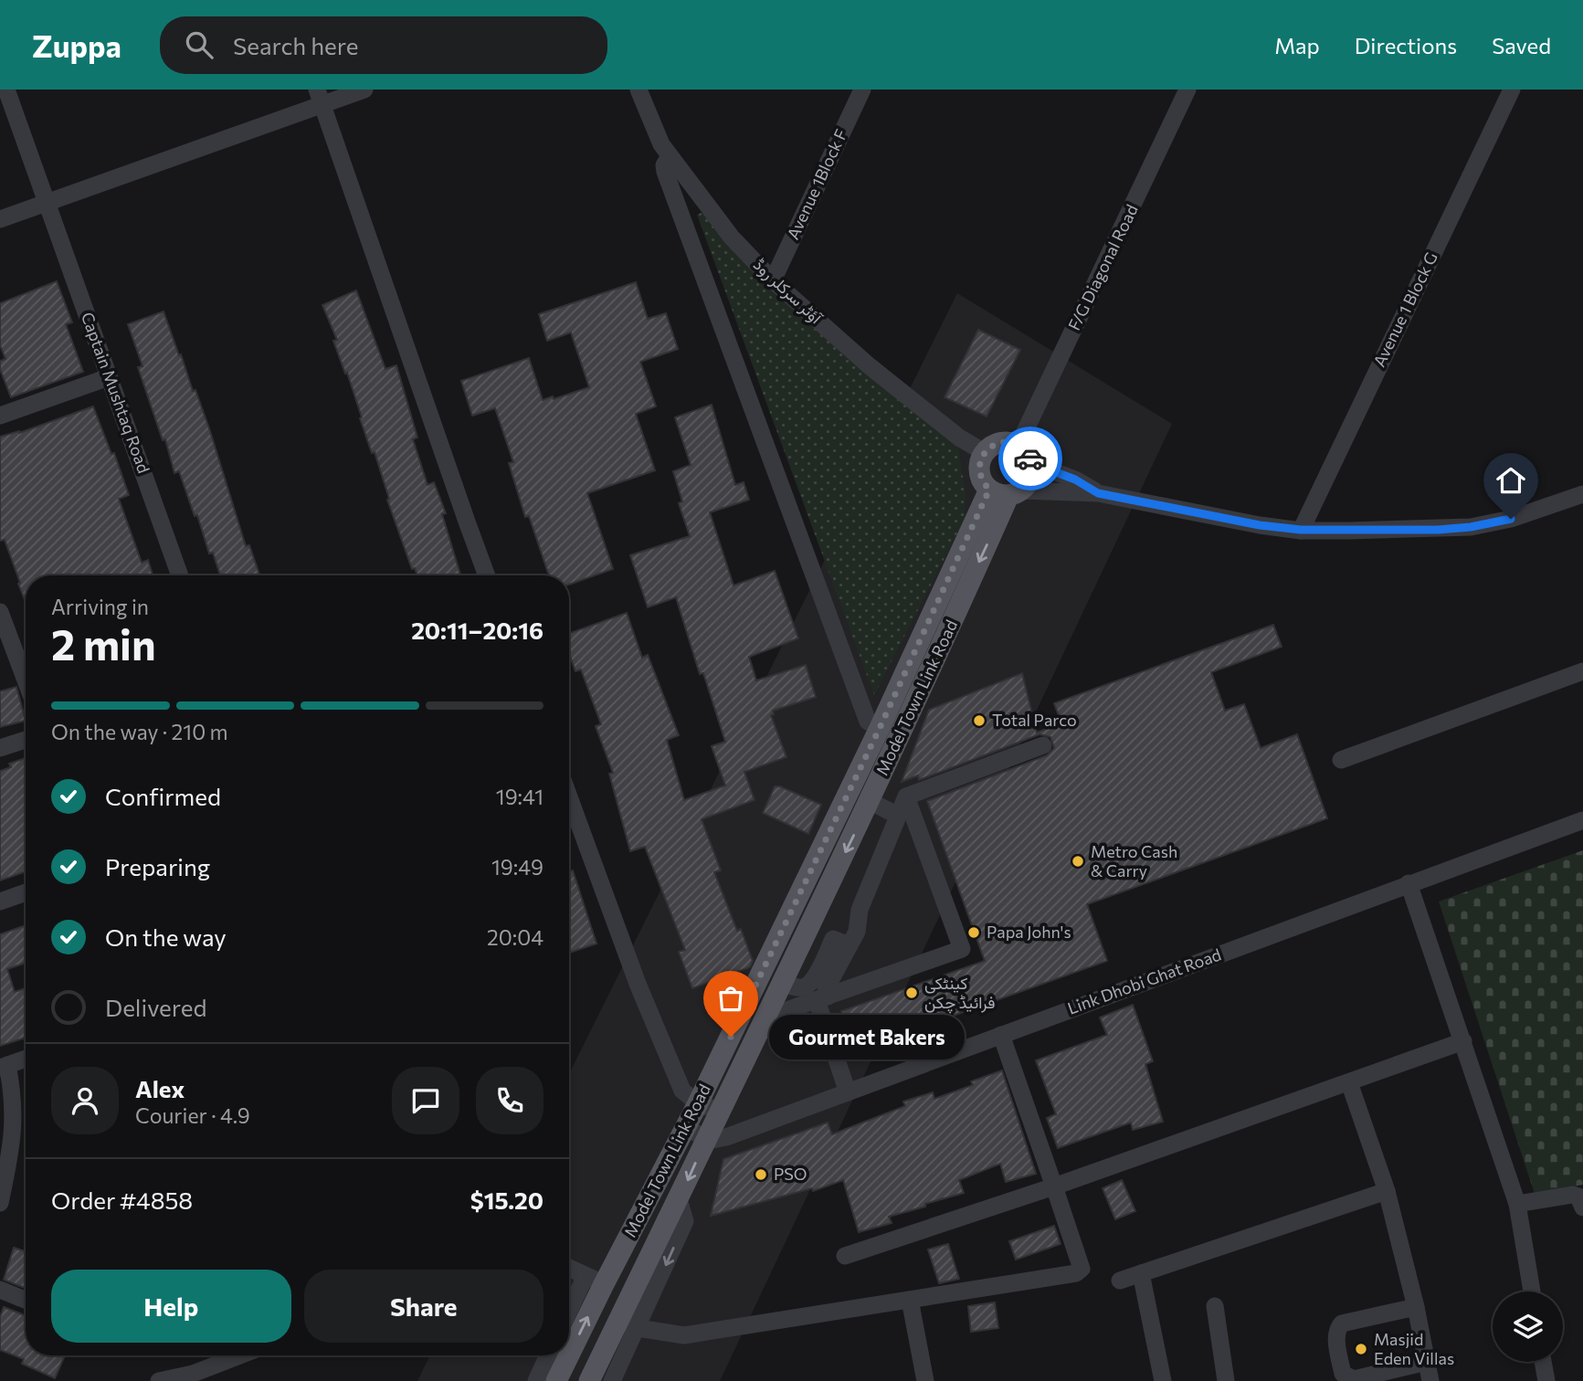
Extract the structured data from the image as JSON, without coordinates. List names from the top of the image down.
{
  "streets": {
    "main road": ["Model Town Link Road"],
    "street": [
      "Avenue 1Block F",
      "F/G Diagonal Road",
      "آؤٹر سرکلر روڈ",
      "Avenue 1 Block G",
      "Captain Mushtaq Road",
      "Link Dhobi Ghat Road"
    ]
  },
  "crossings": [
    ["Avenue 1Block F", "آؤٹر سرکلر روڈ"],
    ["F/G Diagonal Road", "آؤٹر سرکلر روڈ"],
    ["F/G Diagonal Road", "Model Town Link Road"],
    ["آؤٹر سرکلر روڈ", "Model Town Link Road"],
    ["Model Town Link Road", "Link Dhobi Ghat Road"]
  ],
  "places": [
    "Total Parco",
    "Metro Cash & Carry",
    "Papa John's",
    "کینٹکی فرائیڈ چکن",
    "Gourmet Bakers",
    "PSO",
    "Masjid Eden Villas"
  ],
  "page": {
    "header": "Zuppa",
    "search": "Search here",
    "nav": ["Map", "Directions", "Saved"],
    "heading": ["2 min", "Arriving in", "20:11–20:16"],
    "panel": [
      "Alex",
      "Courier · 4.9",
      "Order #4858",
      "$15.20"
    ],
    "bar": "On the way · 210 m",
    "list": [
      ["Confirmed", "19:41"],
      ["Preparing", "19:49"],
      ["On the way", "20:04"],
      "Delivered"
    ],
    "bubble": "Gourmet Bakers",
    "buttons": ["Help", "Share"]
  }
}
